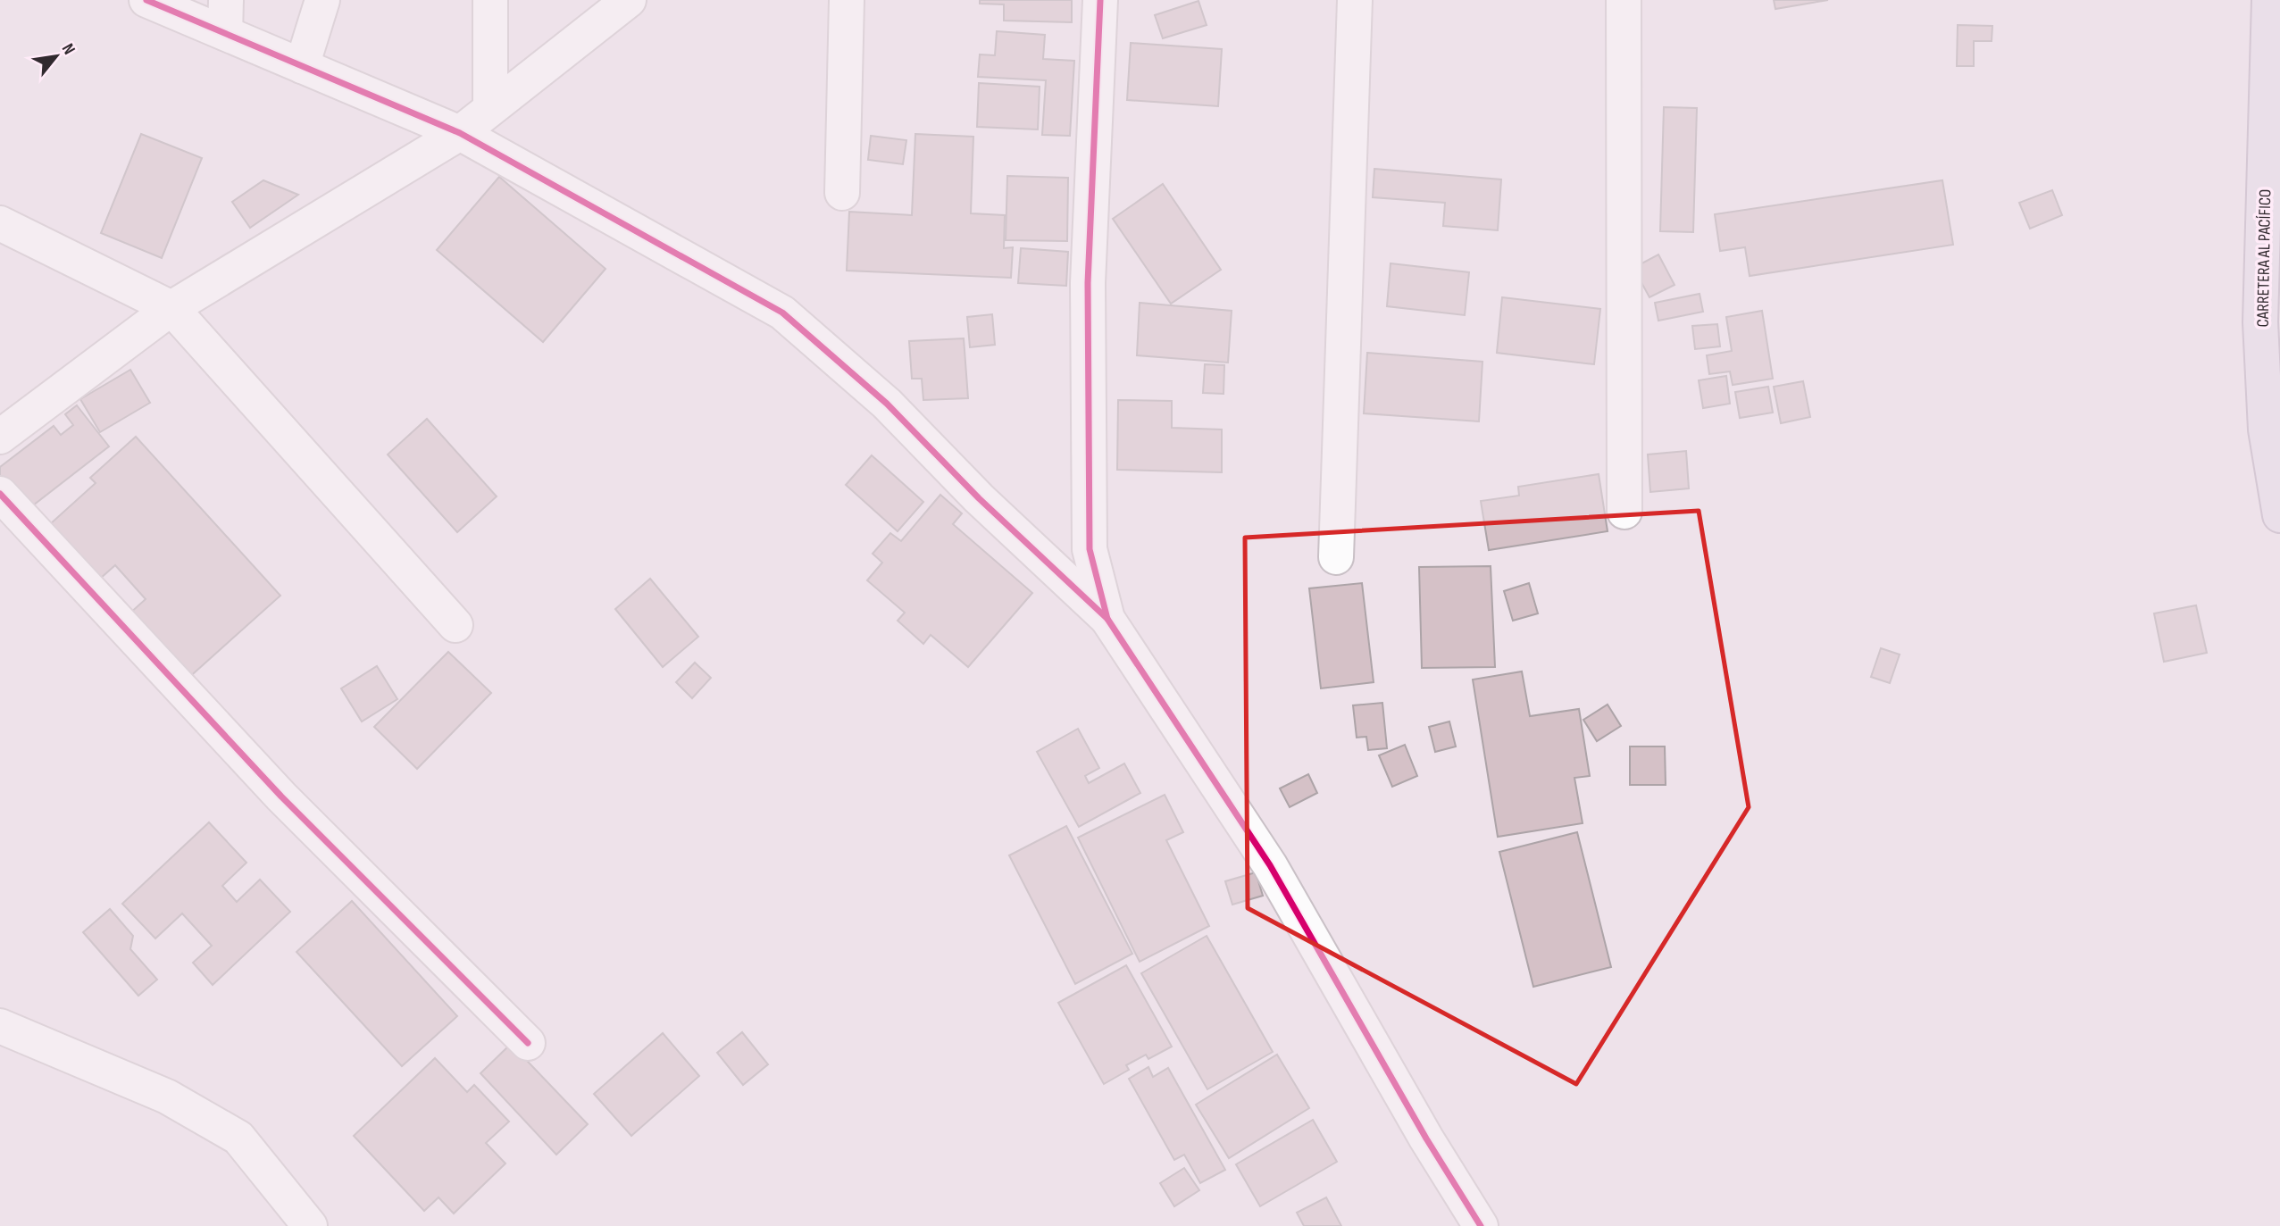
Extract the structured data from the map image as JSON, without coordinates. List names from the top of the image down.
{
  "streets": {
    "highway": ["CARRETERA AL PACÍFICO"]
  },
  "north": "top right"
}
